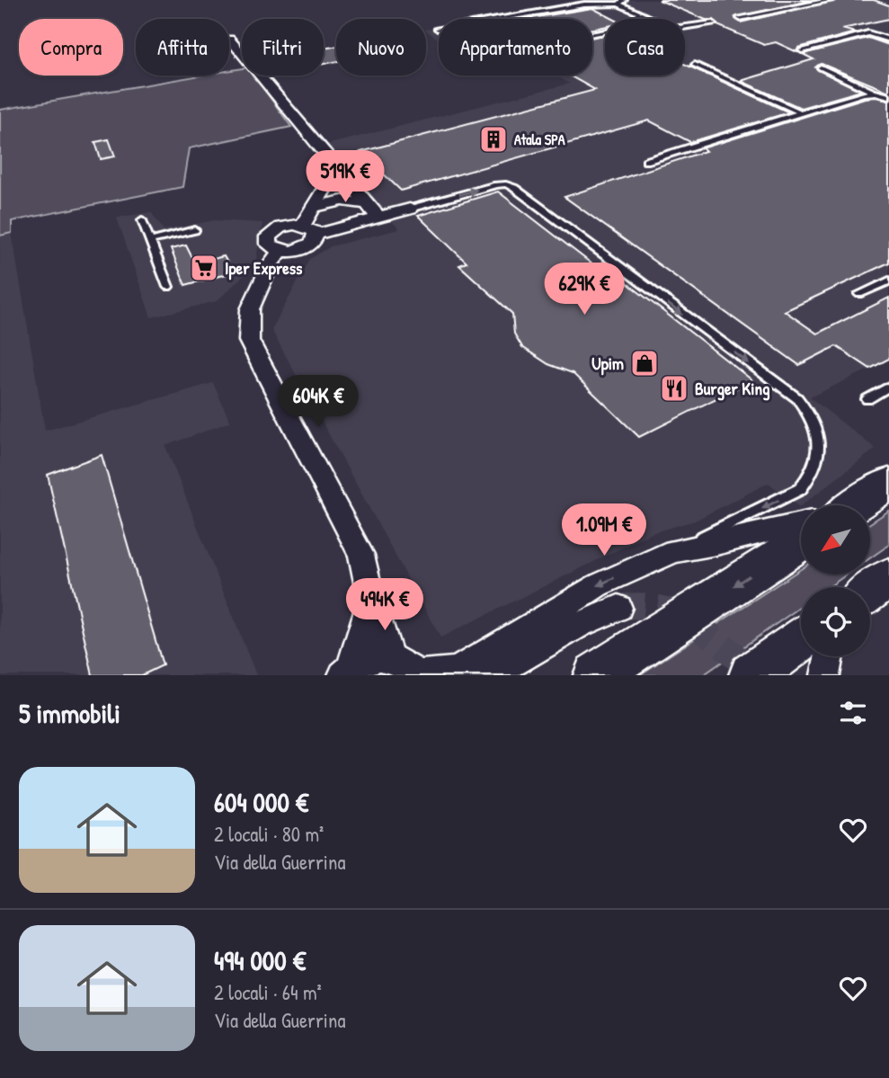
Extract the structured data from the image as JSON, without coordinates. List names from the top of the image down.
{
  "places": {
    "building": ["Atala SPA"],
    "supermarket": ["Iper Express"],
    "shop": ["Upim"],
    "restaurant": ["Burger King"]
  },
  "north": "bottom left",
  "page": {
    "chip": [
      "Compra",
      "Affitta",
      "Filtri",
      "Nuovo",
      "Appartamento",
      "Casa"
    ],
    "price": [
      "519K €",
      "629K €",
      "604K €",
      "1.09M €",
      "494K €"
    ],
    "heading": "5 immobili",
    "list": [
      {
        "name": "604 000 €",
        "note": "2 locali · 80 m² · Via della Guerrina"
      },
      {
        "name": "494 000 €",
        "note": "2 locali · 64 m² · Via della Guerrina"
      }
    ]
  }
}
